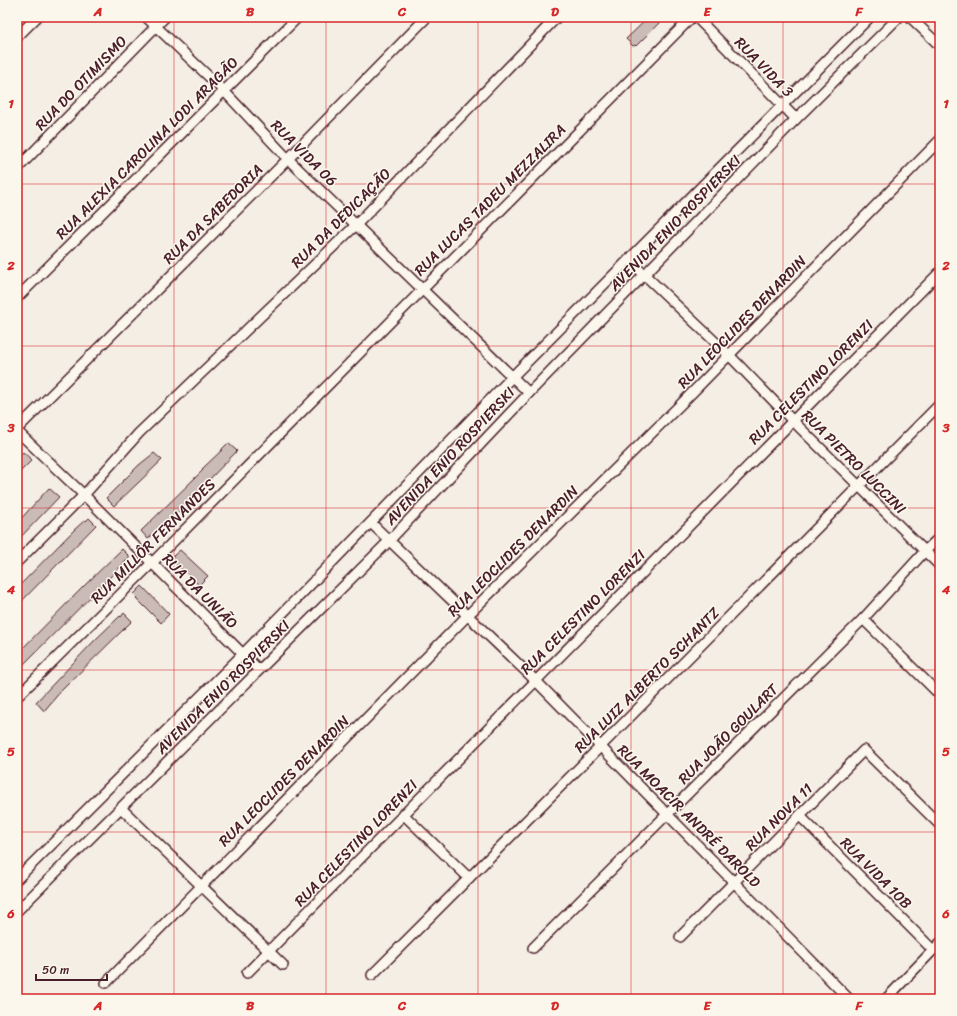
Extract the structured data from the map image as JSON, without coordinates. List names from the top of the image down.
{
  "streets": {
    "street": [
      "RUA VIDA 3",
      "RUA DO OTIMISMO",
      "RUA ALEXIA CAROLINA LODI ARAGÃO",
      "RUA VIDA 06",
      "RUA LUCAS TADEU MEZZALIRA",
      "RUA DA SABEDORIA",
      "RUA DA DEDICAÇÃO",
      "AVENIDA ENIO ROSPIERSKI",
      "RUA LEOCLIDES DENARDIN",
      "RUA CELESTINO LORENZI",
      "RUA PIETRO LUCCINI",
      "RUA MILLÔR FERNANDES",
      "RUA DA UNIÃO",
      "RUA LUIZ ALBERTO SCHANTZ",
      "RUA JOÃO GOULART",
      "RUA MOACIR ANDRÉ DAROLD",
      "RUA NOVA 11",
      "RUA VIDA 10B"
    ]
  },
  "crossings": [
    ["RUA VIDA 3", "AVENIDA ENIO ROSPIERSKI"],
    ["RUA DO OTIMISMO", "RUA VIDA 06"],
    ["RUA ALEXIA CAROLINA LODI ARAGÃO", "RUA VIDA 06"],
    ["RUA VIDA 06", "RUA LUCAS TADEU MEZZALIRA"],
    ["RUA VIDA 06", "RUA DA SABEDORIA"],
    ["RUA VIDA 06", "RUA DA DEDICAÇÃO"],
    ["RUA VIDA 06", "AVENIDA ENIO ROSPIERSKI"],
    ["RUA LUCAS TADEU MEZZALIRA", "RUA MILLÔR FERNANDES"],
    ["RUA DA SABEDORIA", "RUA DA UNIÃO"],
    ["RUA DA DEDICAÇÃO", "RUA DA UNIÃO"],
    ["AVENIDA ENIO ROSPIERSKI", "RUA PIETRO LUCCINI"],
    ["AVENIDA ENIO ROSPIERSKI", "RUA DA UNIÃO"],
    ["AVENIDA ENIO ROSPIERSKI", "RUA MOACIR ANDRÉ DAROLD"],
    ["RUA LEOCLIDES DENARDIN", "RUA PIETRO LUCCINI"],
    ["RUA LEOCLIDES DENARDIN", "RUA MOACIR ANDRÉ DAROLD"],
    ["RUA CELESTINO LORENZI", "RUA PIETRO LUCCINI"],
    ["RUA CELESTINO LORENZI", "RUA MOACIR ANDRÉ DAROLD"],
    ["RUA PIETRO LUCCINI", "RUA LUIZ ALBERTO SCHANTZ"],
    ["RUA PIETRO LUCCINI", "RUA JOÃO GOULART"],
    ["RUA MILLÔR FERNANDES", "RUA DA UNIÃO"],
    ["RUA LUIZ ALBERTO SCHANTZ", "RUA MOACIR ANDRÉ DAROLD"],
    ["RUA JOÃO GOULART", "RUA MOACIR ANDRÉ DAROLD"],
    ["RUA MOACIR ANDRÉ DAROLD", "RUA NOVA 11"],
    ["RUA NOVA 11", "RUA VIDA 10B"]
  ],
  "scale_bar": "50 m",
  "grid": {
    "columns": [
      "A",
      "B",
      "C",
      "D",
      "E",
      "F"
    ],
    "rows": [
      "1",
      "2",
      "3",
      "4",
      "5",
      "6"
    ]
  }
}
